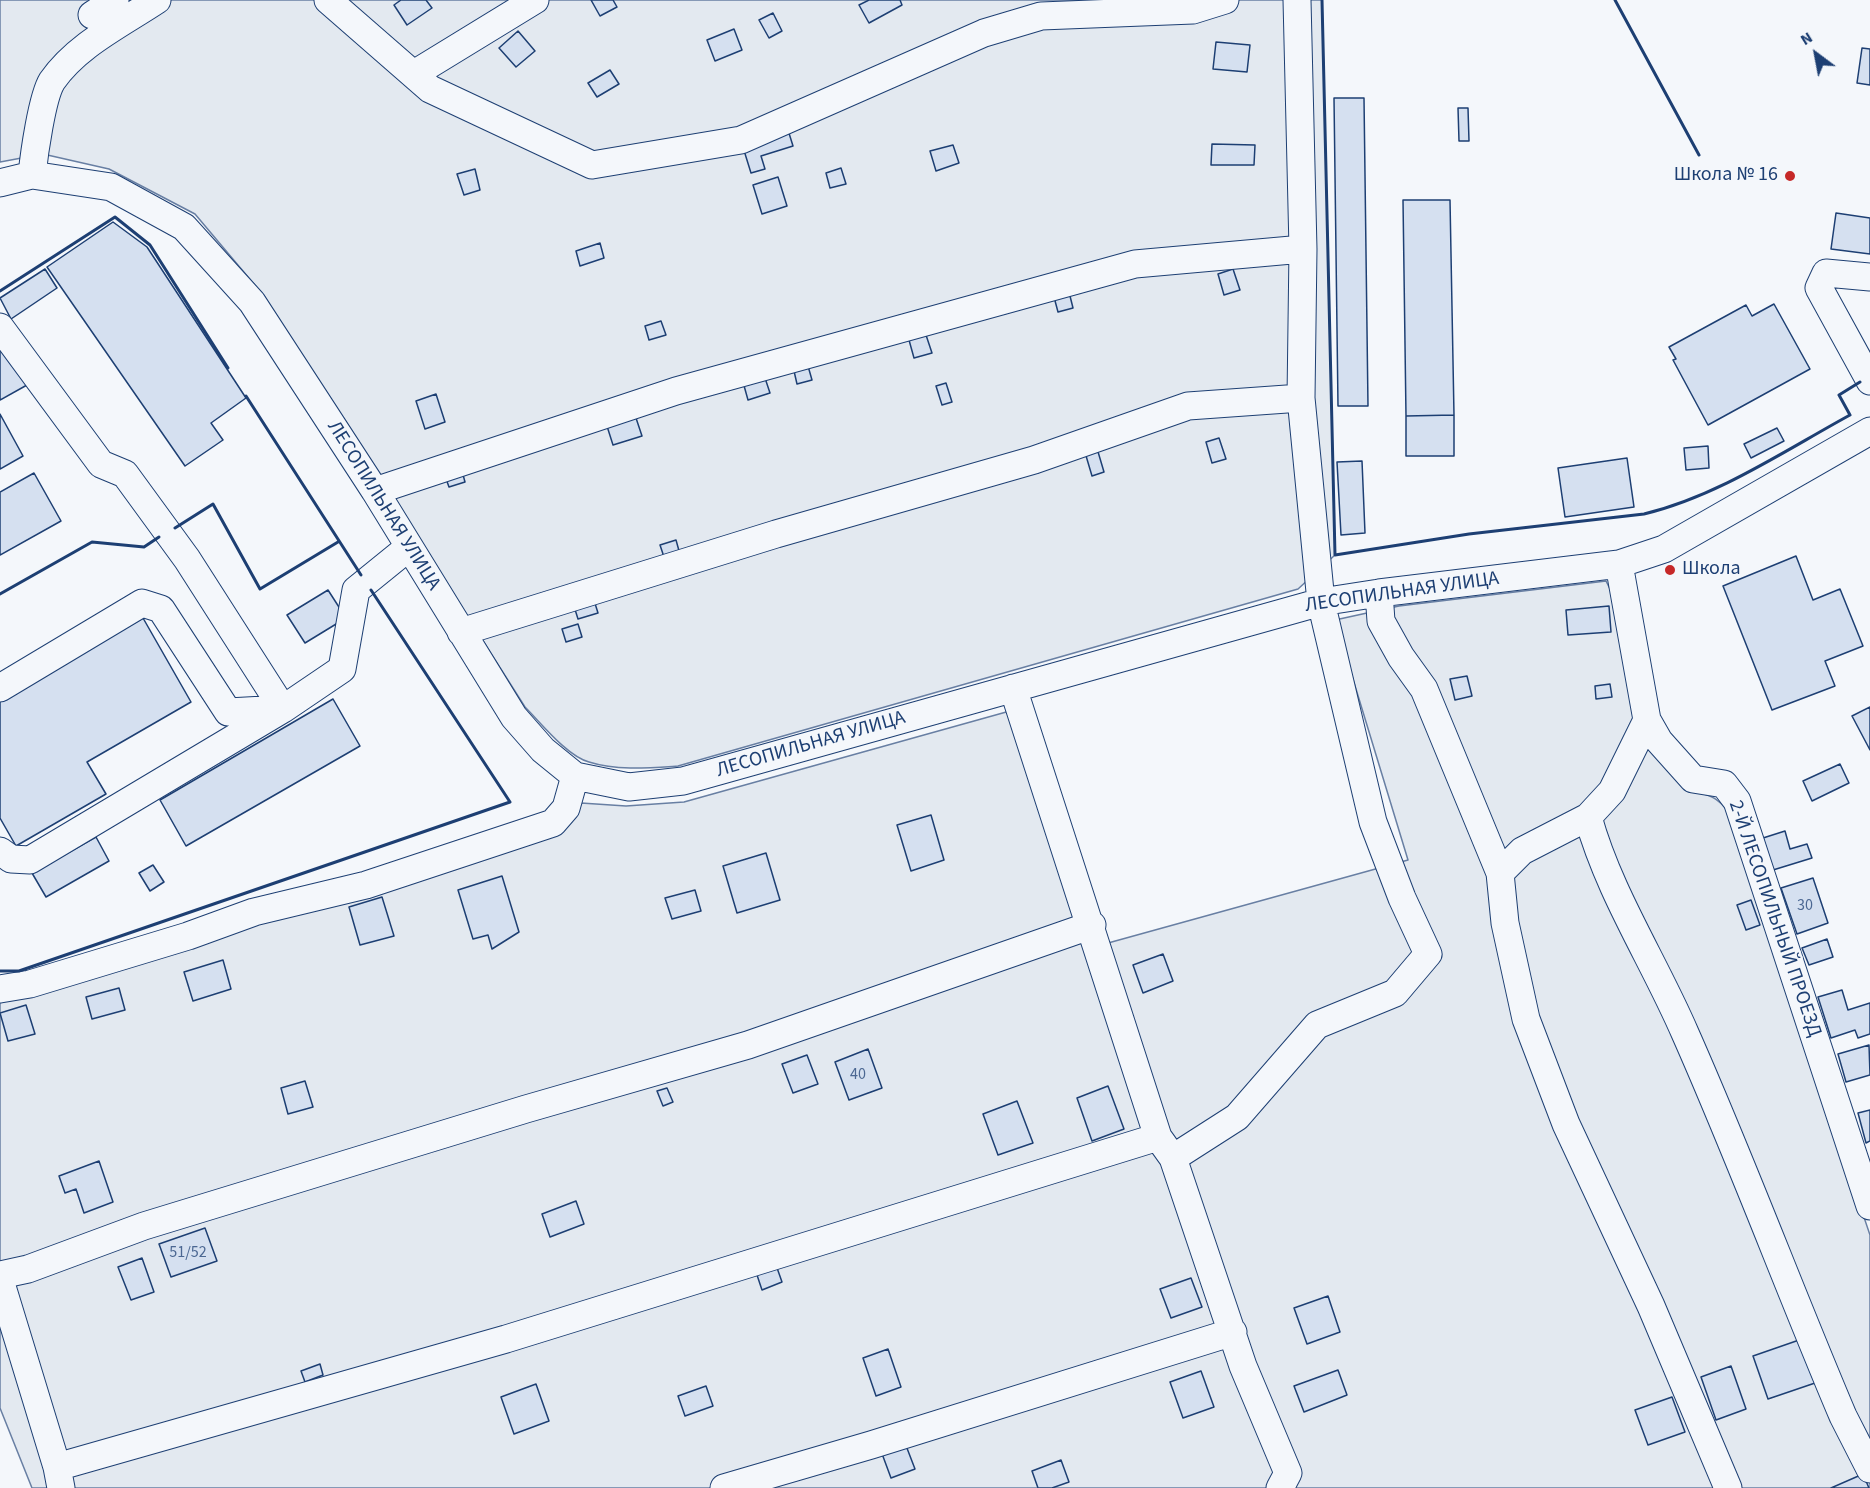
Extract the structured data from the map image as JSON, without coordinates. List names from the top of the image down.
{
  "streets": {
    "street": ["ЛЕСОПИЛЬНАЯ УЛИЦА", "2-Й ЛЕСОПИЛЬНЫЙ ПРОЕЗД"]
  },
  "crossings": [
    ["ЛЕСОПИЛЬНАЯ УЛИЦА", "2-Й ЛЕСОПИЛЬНЫЙ ПРОЕЗД"]
  ],
  "places": ["Школа № 16", "Школа"],
  "house_numbers": ["30", "40", "51/52"],
  "north": "top left"
}
